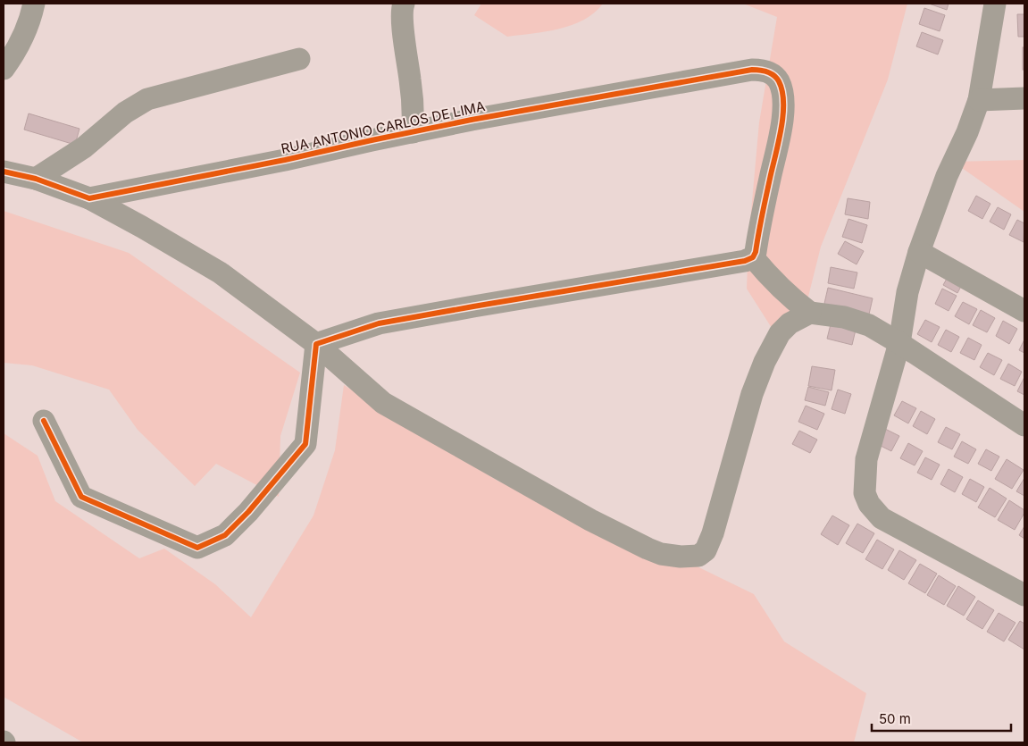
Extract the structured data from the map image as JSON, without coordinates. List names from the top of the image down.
{
  "streets": {
    "street": ["RUA ANTONIO CARLOS DE LIMA"]
  },
  "scale_bar": "50 m"
}
